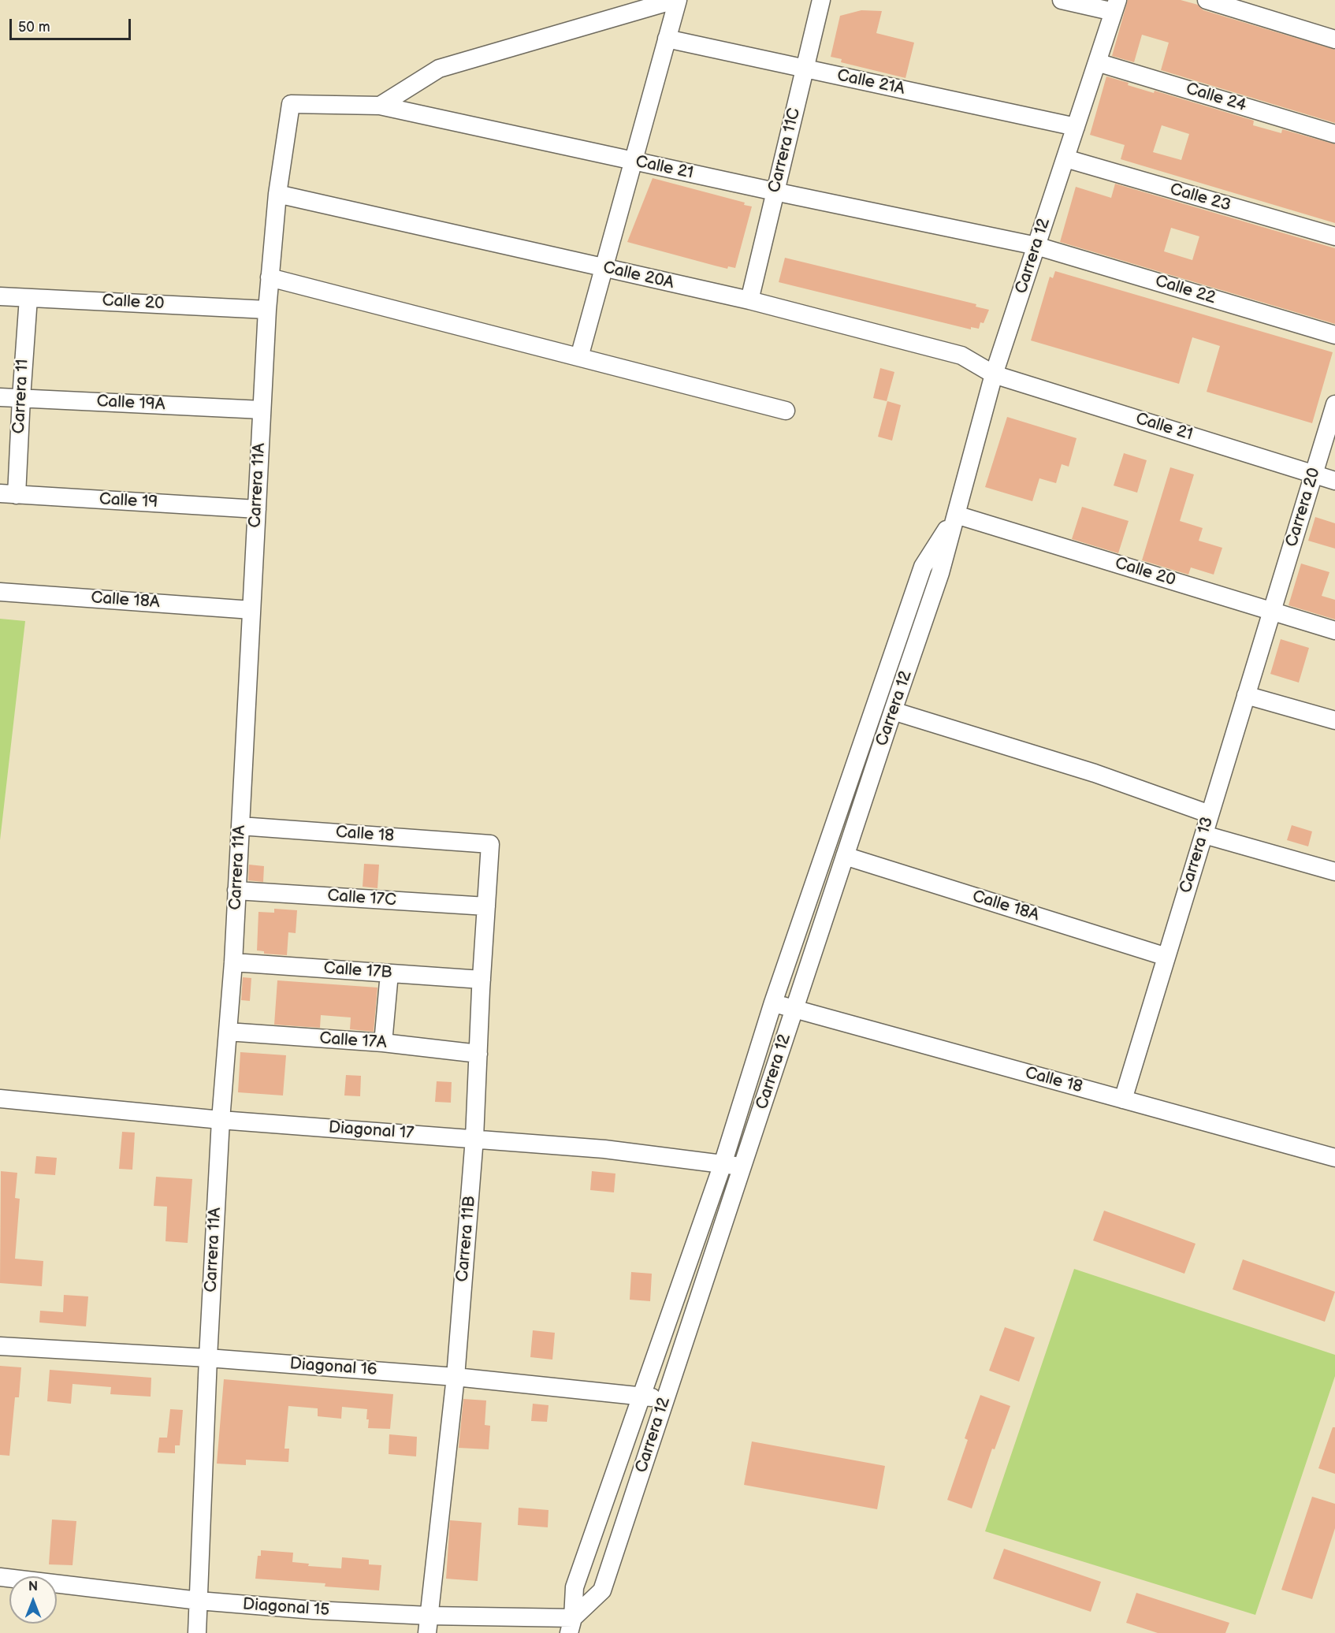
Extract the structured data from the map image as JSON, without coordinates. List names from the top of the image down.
{
  "streets": {
    "street": [
      "Calle 21A",
      "Calle 24",
      "Carrera 11C",
      "Calle 21",
      "Calle 23",
      "Carrera 12",
      "Calle 20A",
      "Calle 22",
      "Calle 20",
      "Carrera 11",
      "Calle 19A",
      "Carrera 11A",
      "Calle 19",
      "Carrera 20",
      "Calle 18A",
      "Calle 18",
      "Carrera 13",
      "Calle 17C",
      "Calle 17B",
      "Calle 17A",
      "Diagonal 17",
      "Carrera 11B",
      "Diagonal 16",
      "Diagonal 15"
    ]
  },
  "crossings": [
    ["Calle 21A", "Carrera 11C"],
    ["Calle 21A", "Carrera 12"],
    ["Calle 24", "Carrera 12"],
    ["Carrera 11C", "Calle 21"],
    ["Carrera 11C", "Calle 20A"],
    ["Calle 21", "Carrera 12"],
    ["Calle 21", "Calle 20A"],
    ["Calle 21", "Calle 22"],
    ["Calle 21", "Carrera 11A"],
    ["Calle 21", "Carrera 20"],
    ["Calle 23", "Carrera 12"],
    ["Carrera 12", "Calle 20A"],
    ["Carrera 12", "Calle 22"],
    ["Carrera 12", "Calle 20"],
    ["Carrera 12", "Calle 18A"],
    ["Carrera 12", "Calle 18"],
    ["Carrera 12", "Diagonal 17"],
    ["Carrera 12", "Diagonal 16"],
    ["Carrera 12", "Diagonal 15"],
    ["Calle 20A", "Carrera 11A"],
    ["Calle 20", "Carrera 11"],
    ["Calle 20", "Carrera 11A"],
    ["Calle 20", "Carrera 20"],
    ["Calle 20", "Carrera 13"],
    ["Carrera 11", "Calle 19A"],
    ["Carrera 11", "Calle 19"],
    ["Calle 19A", "Carrera 11A"],
    ["Carrera 11A", "Calle 19"],
    ["Carrera 11A", "Calle 18A"],
    ["Carrera 11A", "Calle 18"],
    ["Carrera 11A", "Calle 17C"],
    ["Carrera 11A", "Calle 17B"],
    ["Carrera 11A", "Calle 17A"],
    ["Carrera 11A", "Diagonal 17"],
    ["Carrera 11A", "Diagonal 16"],
    ["Carrera 11A", "Diagonal 15"],
    ["Carrera 20", "Carrera 13"],
    ["Calle 18A", "Carrera 13"],
    ["Calle 18", "Carrera 13"],
    ["Calle 18", "Carrera 11B"],
    ["Calle 17C", "Carrera 11B"],
    ["Calle 17B", "Carrera 11B"],
    ["Calle 17A", "Carrera 11B"],
    ["Diagonal 17", "Carrera 11B"],
    ["Carrera 11B", "Diagonal 16"],
    ["Carrera 11B", "Diagonal 15"]
  ],
  "scale_bar": "50 m",
  "north": "top"
}
